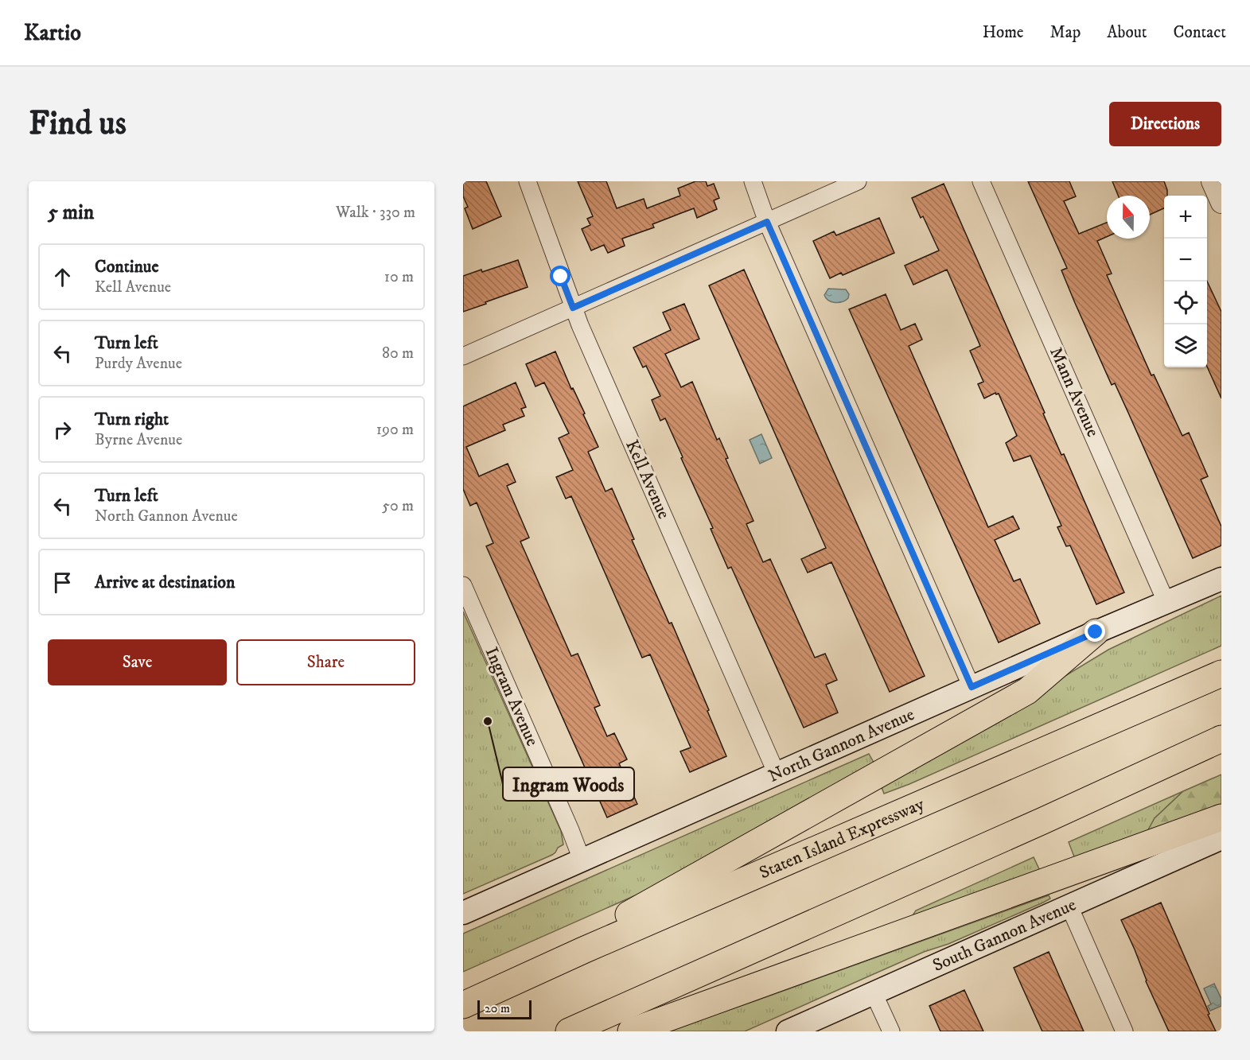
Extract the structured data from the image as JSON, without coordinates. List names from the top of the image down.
{
  "streets": {
    "highway": ["Staten Island Expressway"],
    "main road": ["North Gannon Avenue", "South Gannon Avenue"],
    "street": ["Mann Avenue", "Kell Avenue", "Ingram Avenue"]
  },
  "crossings": [
    ["Mann Avenue", "North Gannon Avenue"],
    ["Kell Avenue", "North Gannon Avenue"],
    ["Ingram Avenue", "North Gannon Avenue"]
  ],
  "places": ["Ingram Woods"],
  "scale_bar": "20 m",
  "north": "top",
  "page": {
    "header": "Kartio",
    "nav": [
      "Home",
      "Map",
      "About",
      "Contact"
    ],
    "buttons": [
      "Directions",
      ["Save", "Share"]
    ],
    "title": "Find us",
    "heading": ["5 min", "Walk · 330 m"],
    "map_buttons": ["+", "−"],
    "list": [
      ["Continue", "Kell Avenue", "10 m"],
      ["Turn left", "Purdy Avenue", "80 m"],
      ["Turn right", "Byrne Avenue", "190 m"],
      ["Turn left", "North Gannon Avenue", "50 m"],
      "Arrive at destination"
    ],
    "scale": "20 m"
  }
}
